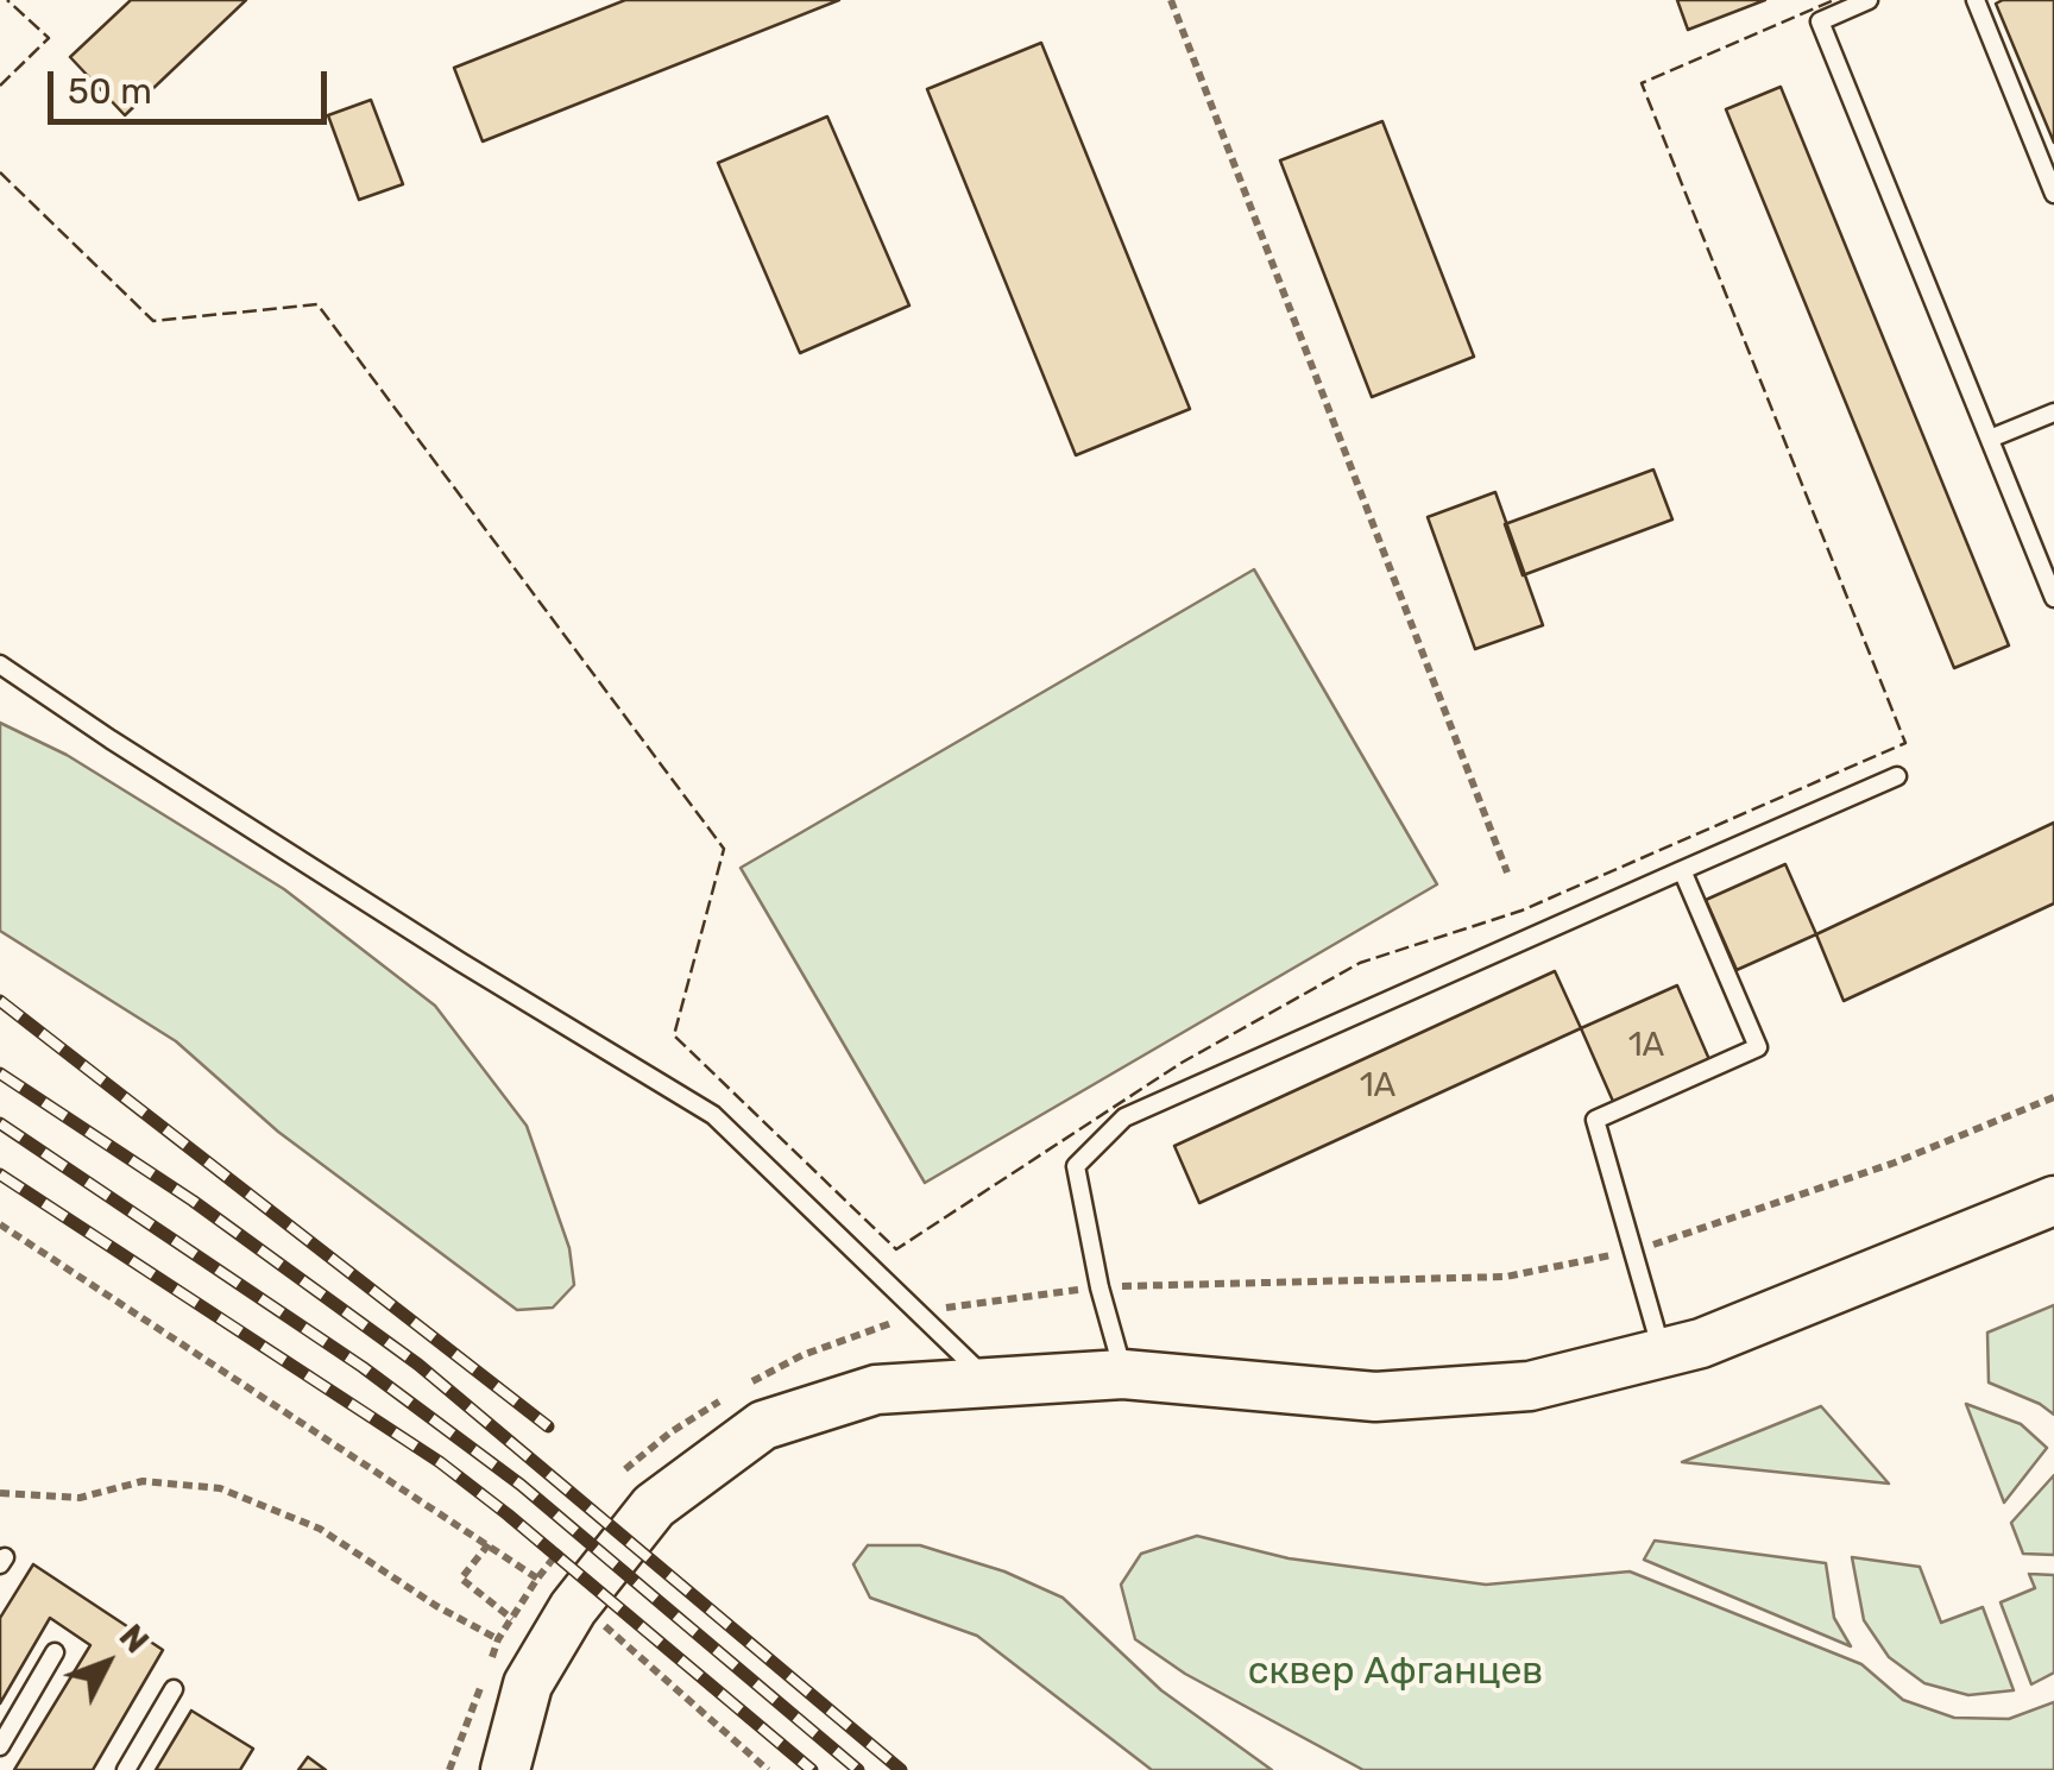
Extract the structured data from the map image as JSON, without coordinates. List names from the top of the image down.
{
  "parks": ["сквер Афганцев"],
  "house_numbers": ["1А", "1А"],
  "scale_bar": "50 m",
  "north": "top right"
}
